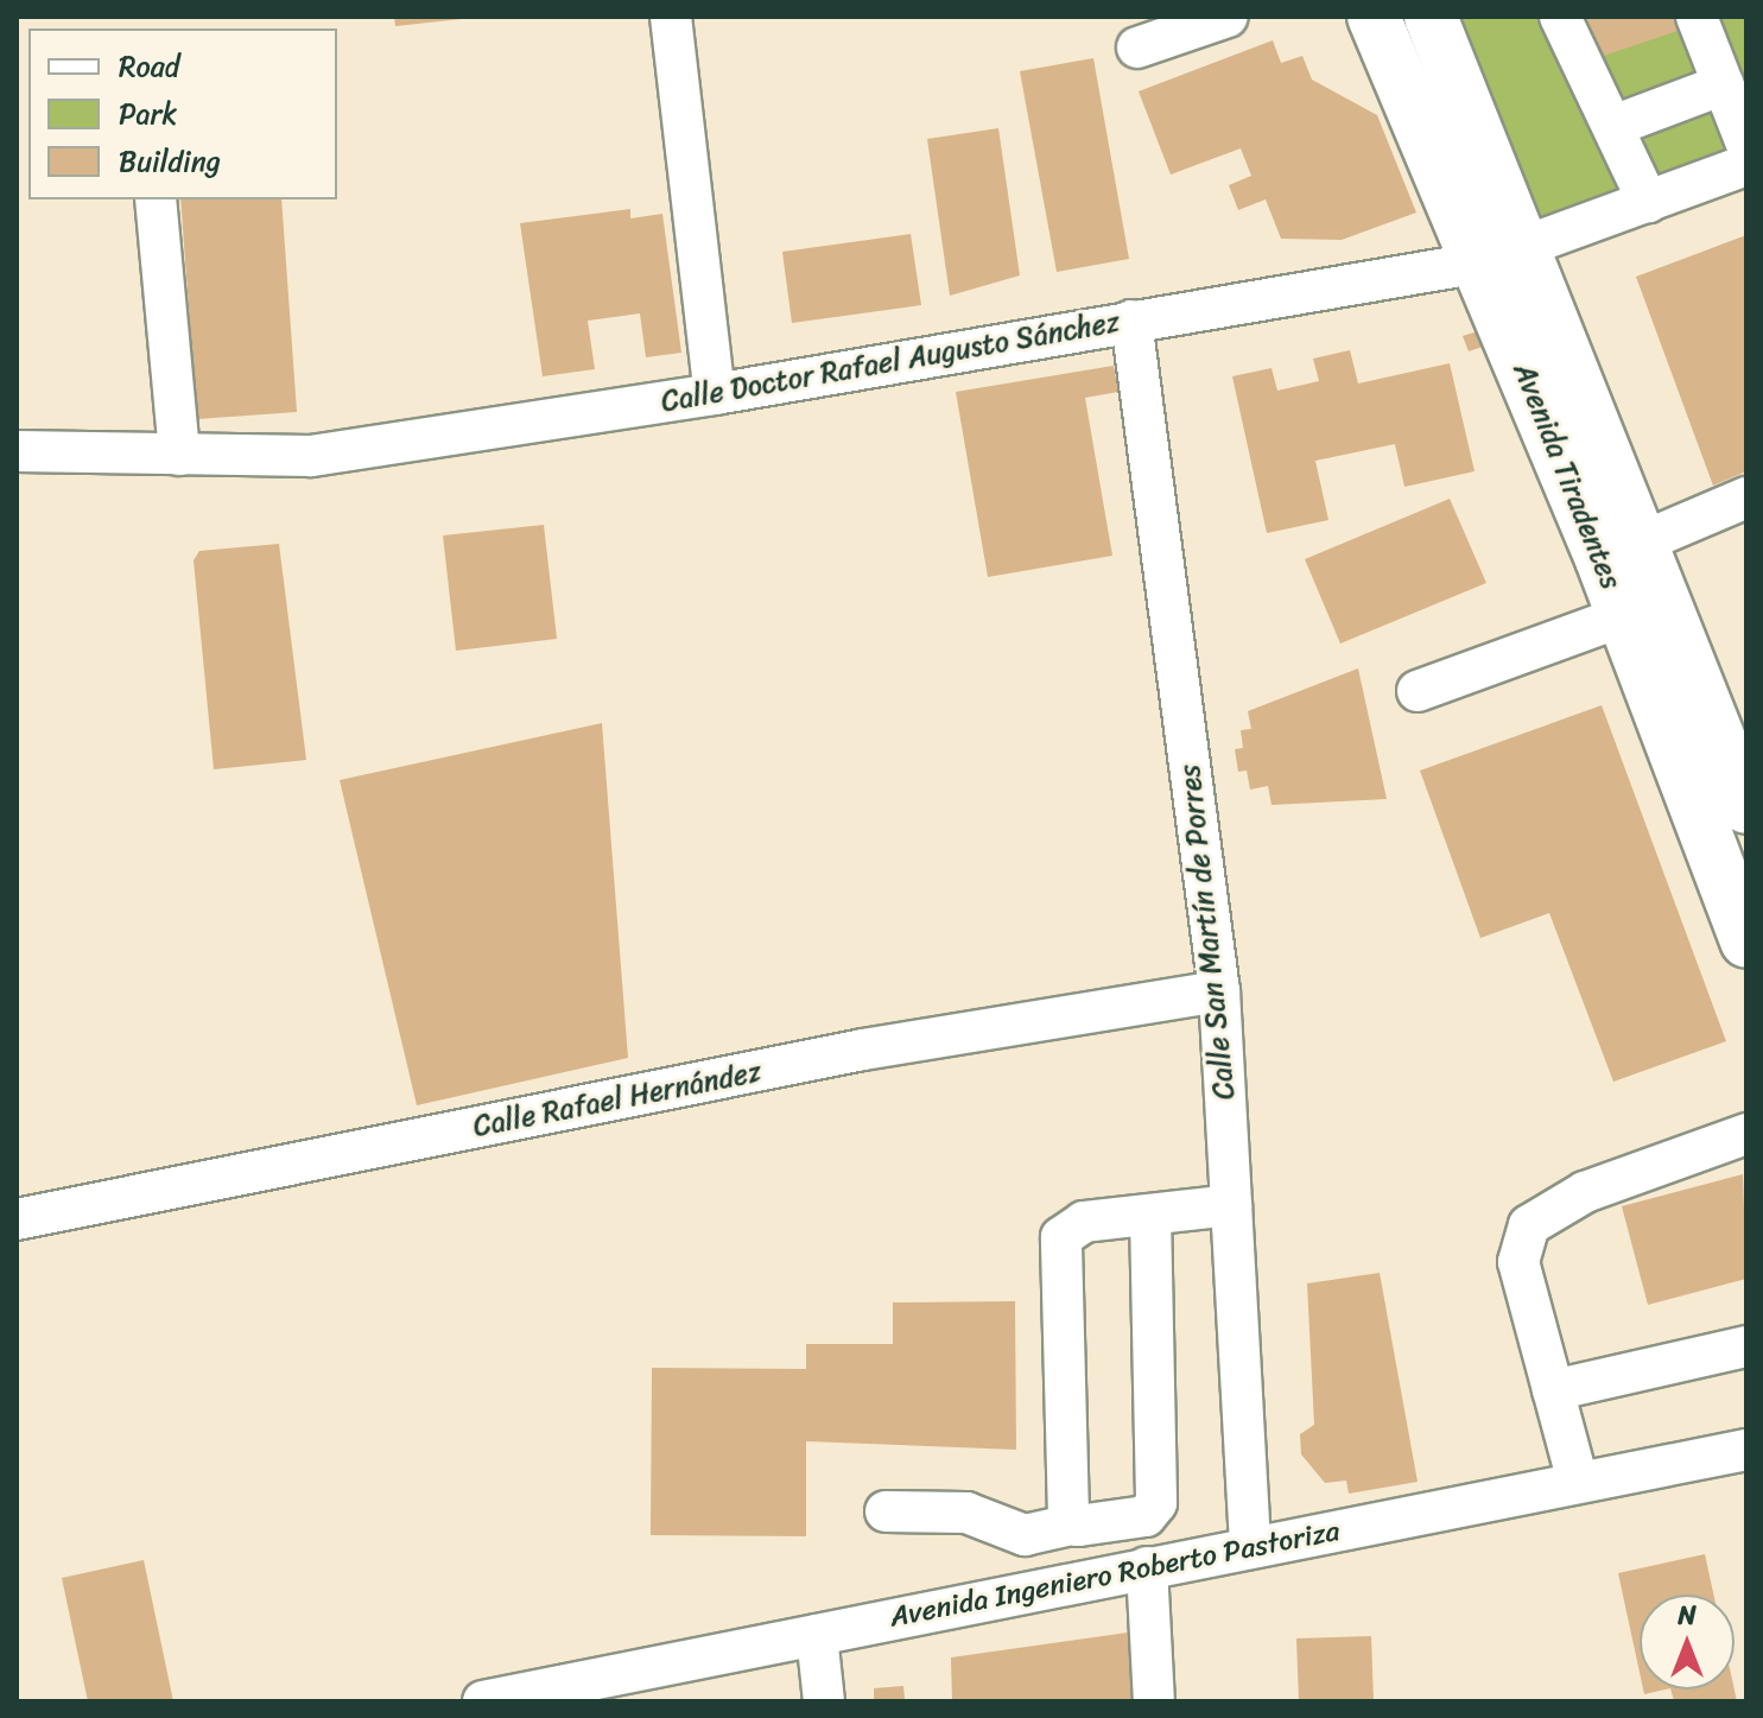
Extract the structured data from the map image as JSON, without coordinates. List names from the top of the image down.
{
  "streets": {
    "main road": ["Avenida Tiradentes"],
    "street": [
      "Calle Doctor Rafael Augusto Sánchez",
      "Calle San Martín de Porres",
      "Calle Rafael Hernández",
      "Avenida Ingeniero Roberto Pastoriza"
    ]
  },
  "crossings": [
    ["Calle Doctor Rafael Augusto Sánchez", "Avenida Tiradentes"],
    ["Calle Doctor Rafael Augusto Sánchez", "Calle San Martín de Porres"],
    ["Calle San Martín de Porres", "Calle Rafael Hernández"],
    ["Calle San Martín de Porres", "Avenida Ingeniero Roberto Pastoriza"]
  ],
  "legend": ["Road", "Park", "Building"],
  "north": "top"
}
